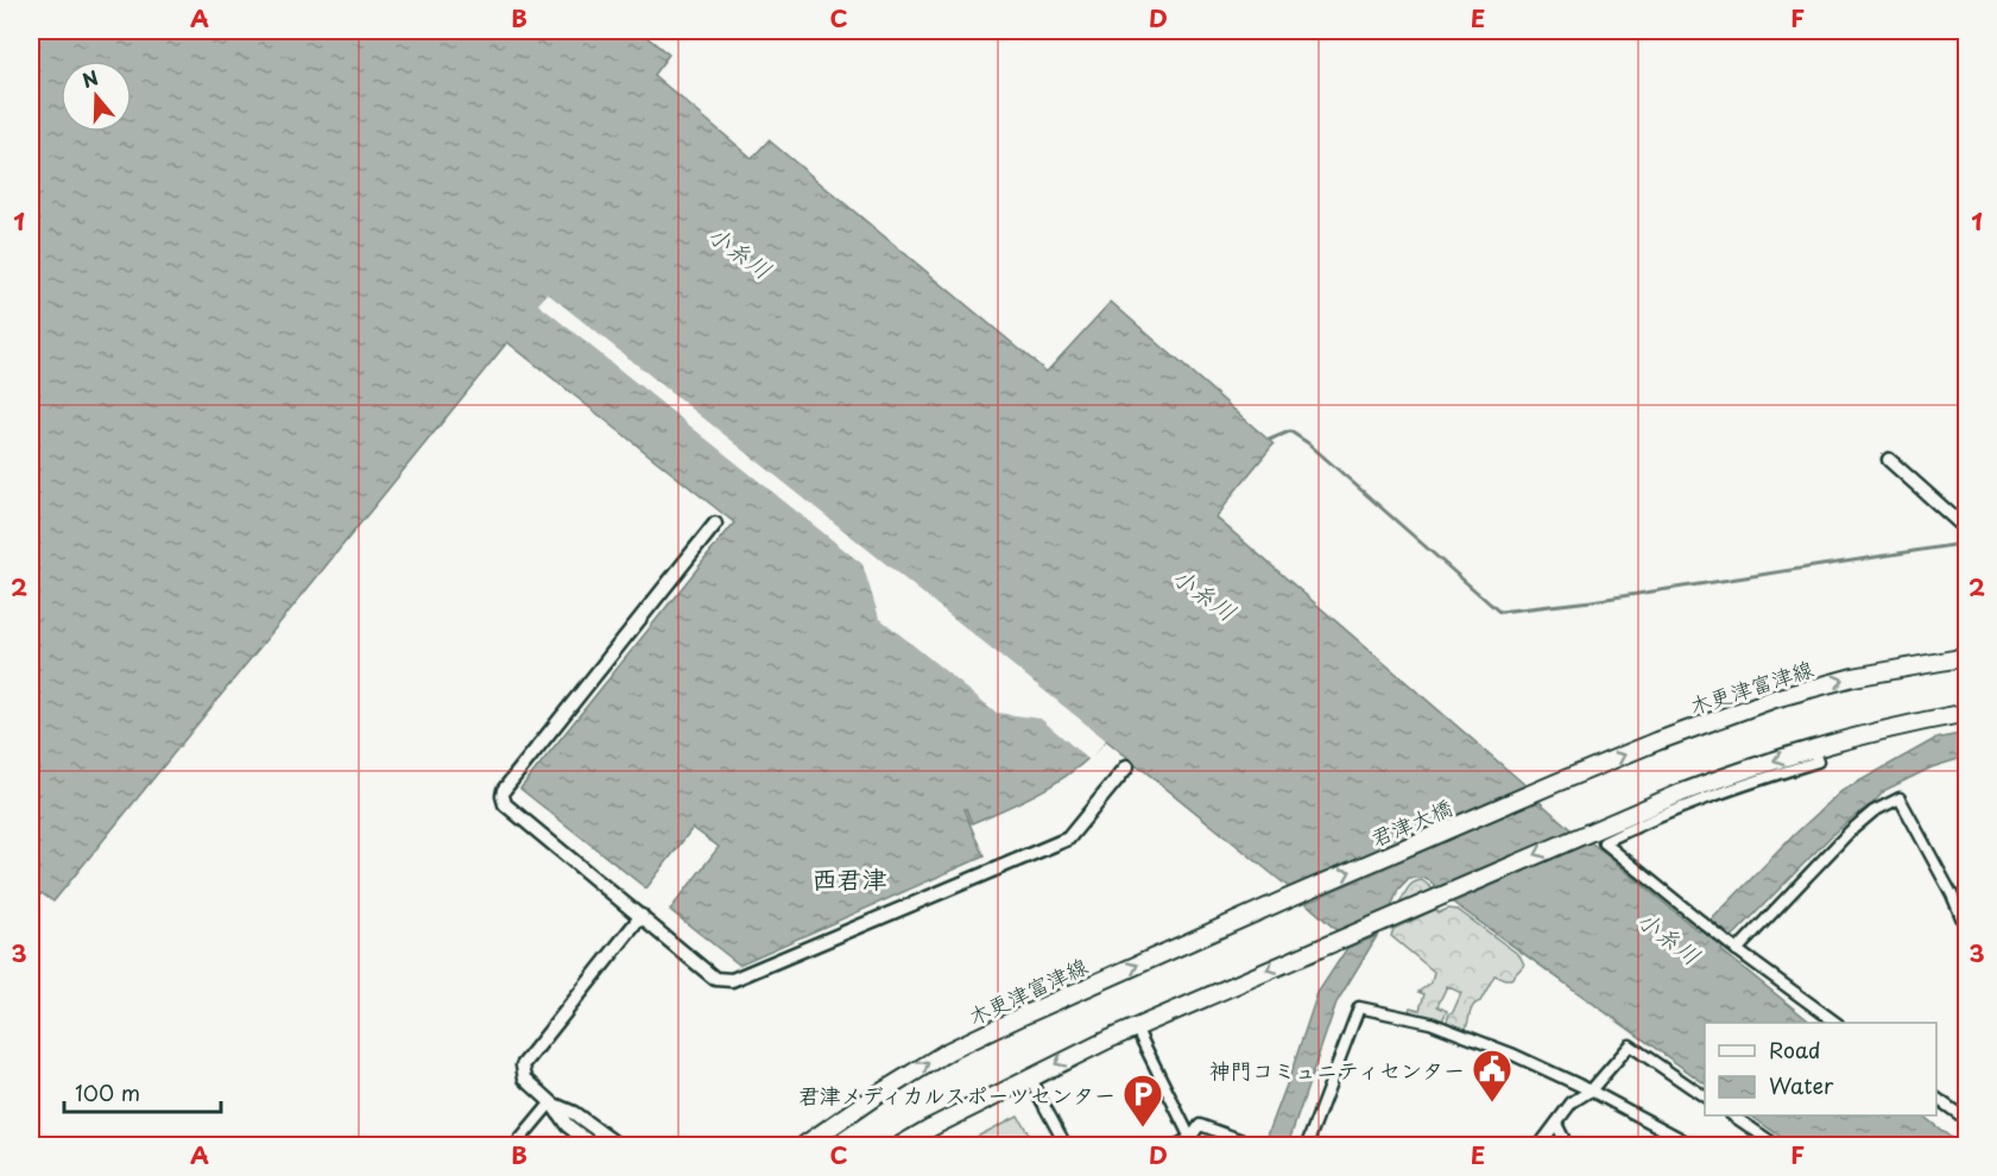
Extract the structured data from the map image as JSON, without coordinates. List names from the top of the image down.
{
  "streets": {
    "main road": ["木更津富津線", "君津大橋"]
  },
  "crossings": [
    ["木更津富津線", "君津大橋"]
  ],
  "districts": ["西君津"],
  "water": ["小糸川"],
  "places": {
    "public building": ["神門コミュニティセンター"],
    "parking": ["君津メディカルスポーツセンター"]
  },
  "legend": ["Road", "Water"],
  "scale_bar": "100 m",
  "north": "top",
  "grid": {
    "columns": [
      "A",
      "B",
      "C",
      "D",
      "E",
      "F"
    ],
    "rows": ["1", "2", "3"]
  }
}
